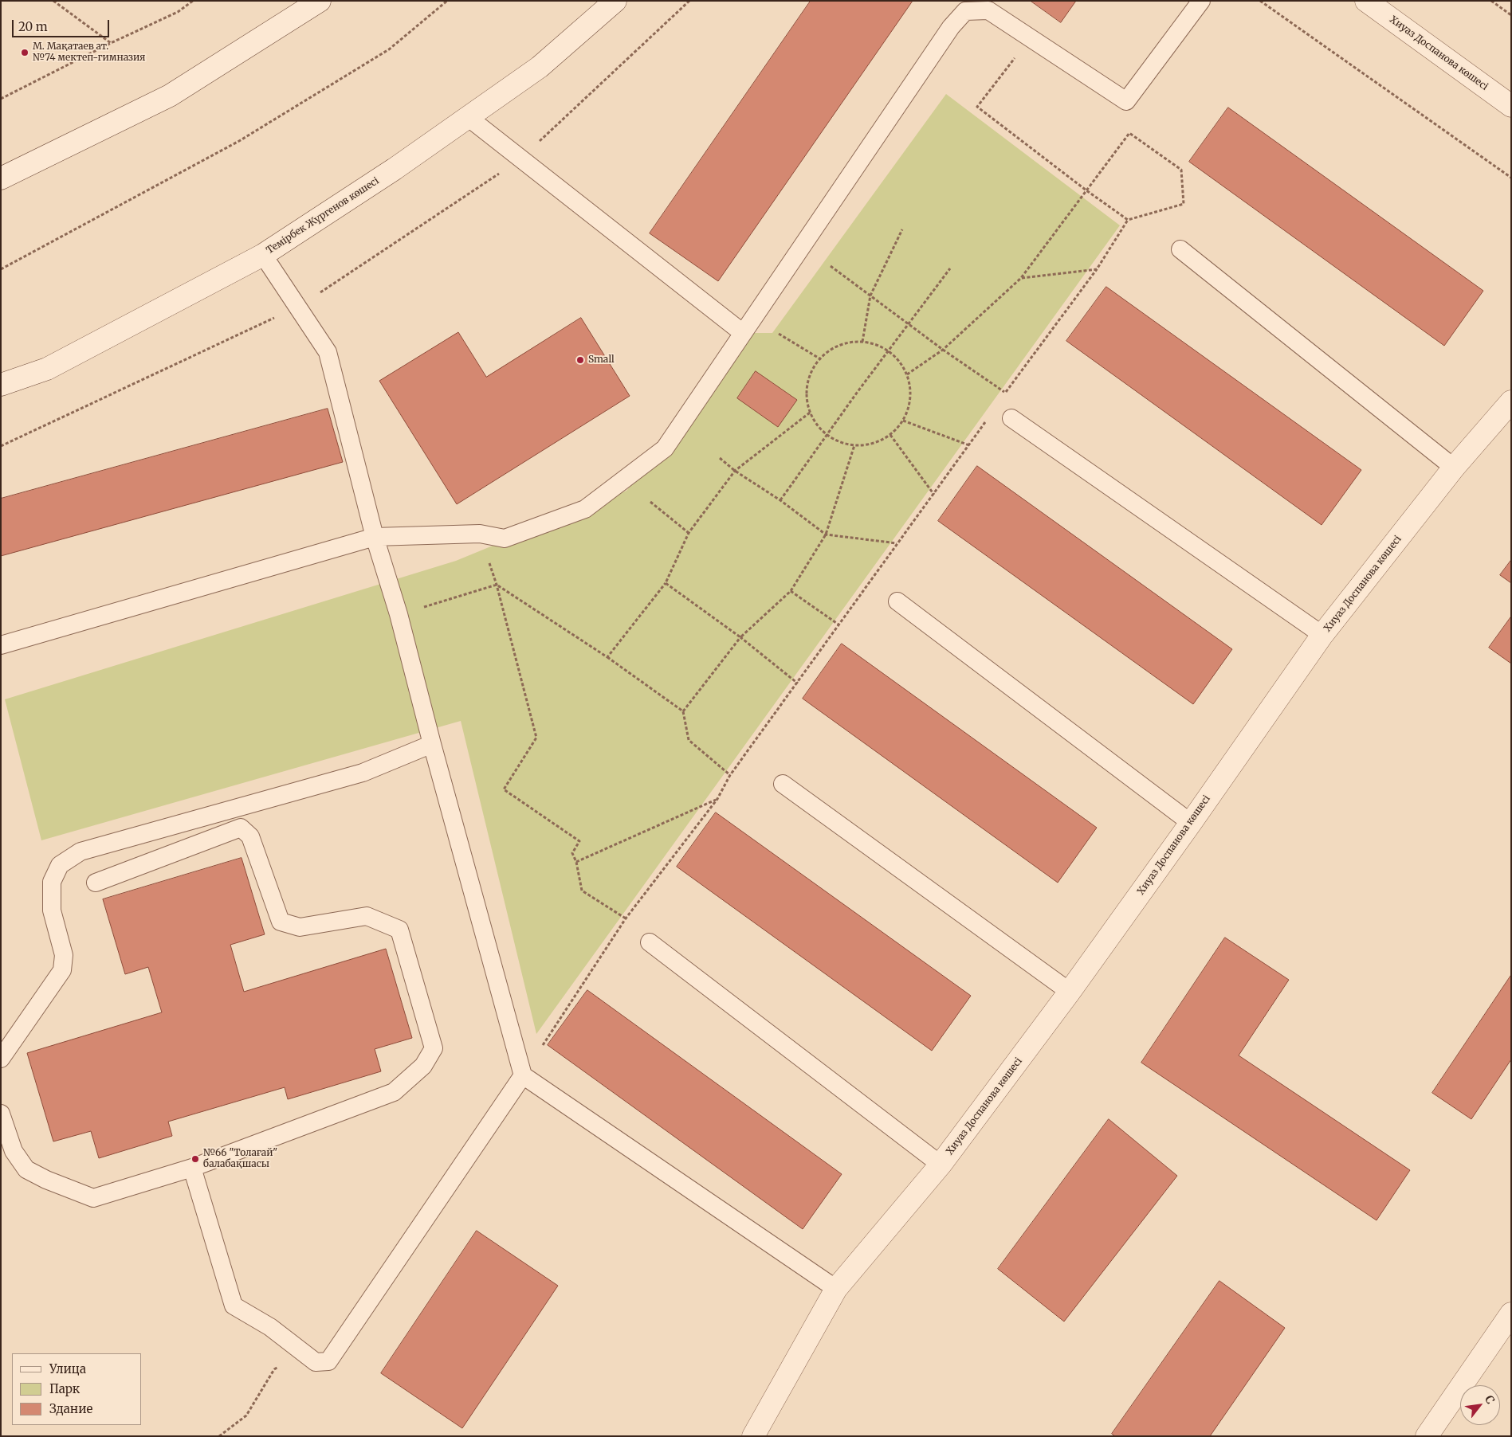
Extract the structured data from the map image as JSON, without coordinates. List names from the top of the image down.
{
  "streets": {
    "street": ["Хиуаз Доспанова көшесі", "Темірбек Жүргенов көшесі"]
  },
  "places": ["М. Мақатаев ат. №74 мектеп-гимназия", "Small", "№66 \"Толағай\" балабақшасы"],
  "legend": ["Улица", "Парк", "Здание"],
  "scale_bar": "20 m",
  "north": "top right"
}
